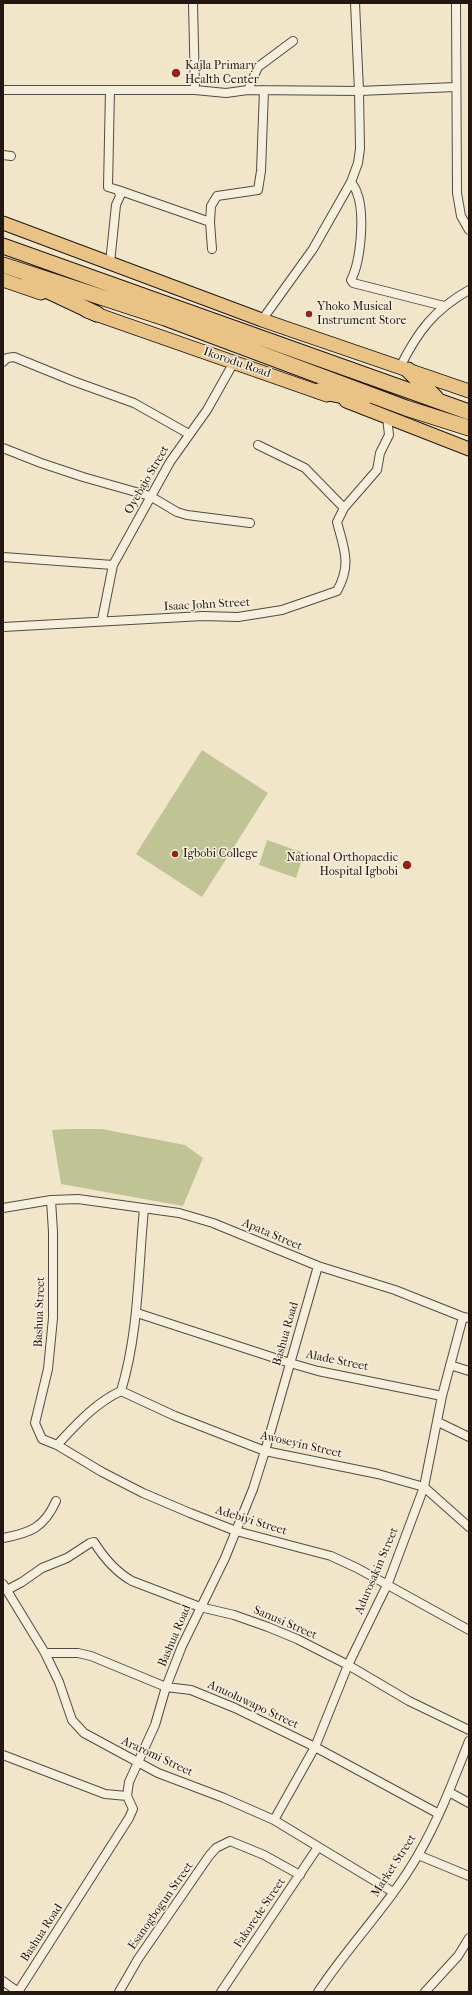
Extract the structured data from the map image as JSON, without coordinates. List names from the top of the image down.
{
  "streets": {
    "highway": ["Ikorodu Road"],
    "street": [
      "Oyebajo Street",
      "Isaac John Street",
      "Apata Street",
      "Bashua Street",
      "Bashua Road",
      "Alade Street",
      "Awoseyin Street",
      "Adebiyi Street",
      "Adurosakin Street",
      "Sanusi Street",
      "Anuoluwapo Street",
      "Araromi Street",
      "Market Street",
      "Esanogbogun Street",
      "Fakorede Street"
    ]
  },
  "crossings": [
    ["Ikorodu Road", "Oyebajo Street"],
    ["Ikorodu Road", "Isaac John Street"],
    ["Oyebajo Street", "Isaac John Street"],
    ["Apata Street", "Bashua Street"],
    ["Apata Street", "Bashua Road"],
    ["Apata Street", "Adurosakin Street"],
    ["Bashua Street", "Adebiyi Street"],
    ["Bashua Road", "Alade Street"],
    ["Bashua Road", "Awoseyin Street"],
    ["Bashua Road", "Adebiyi Street"],
    ["Bashua Road", "Sanusi Street"],
    ["Bashua Road", "Anuoluwapo Street"],
    ["Bashua Road", "Araromi Street"],
    ["Alade Street", "Adurosakin Street"],
    ["Awoseyin Street", "Adurosakin Street"],
    ["Adebiyi Street", "Adurosakin Street"],
    ["Adurosakin Street", "Sanusi Street"],
    ["Adurosakin Street", "Anuoluwapo Street"],
    ["Adurosakin Street", "Araromi Street"],
    ["Sanusi Street", "Araromi Street"],
    ["Anuoluwapo Street", "Araromi Street"],
    ["Anuoluwapo Street", "Market Street"],
    ["Araromi Street", "Market Street"],
    ["Araromi Street", "Fakorede Street"],
    ["Esanogbogun Street", "Fakorede Street"]
  ],
  "places": [
    "Kajla Primary Health Center",
    "Yhoko Musical Instrument Store",
    "Igbobi College",
    "National Orthopaedic Hospital Igbobi"
  ]
}
